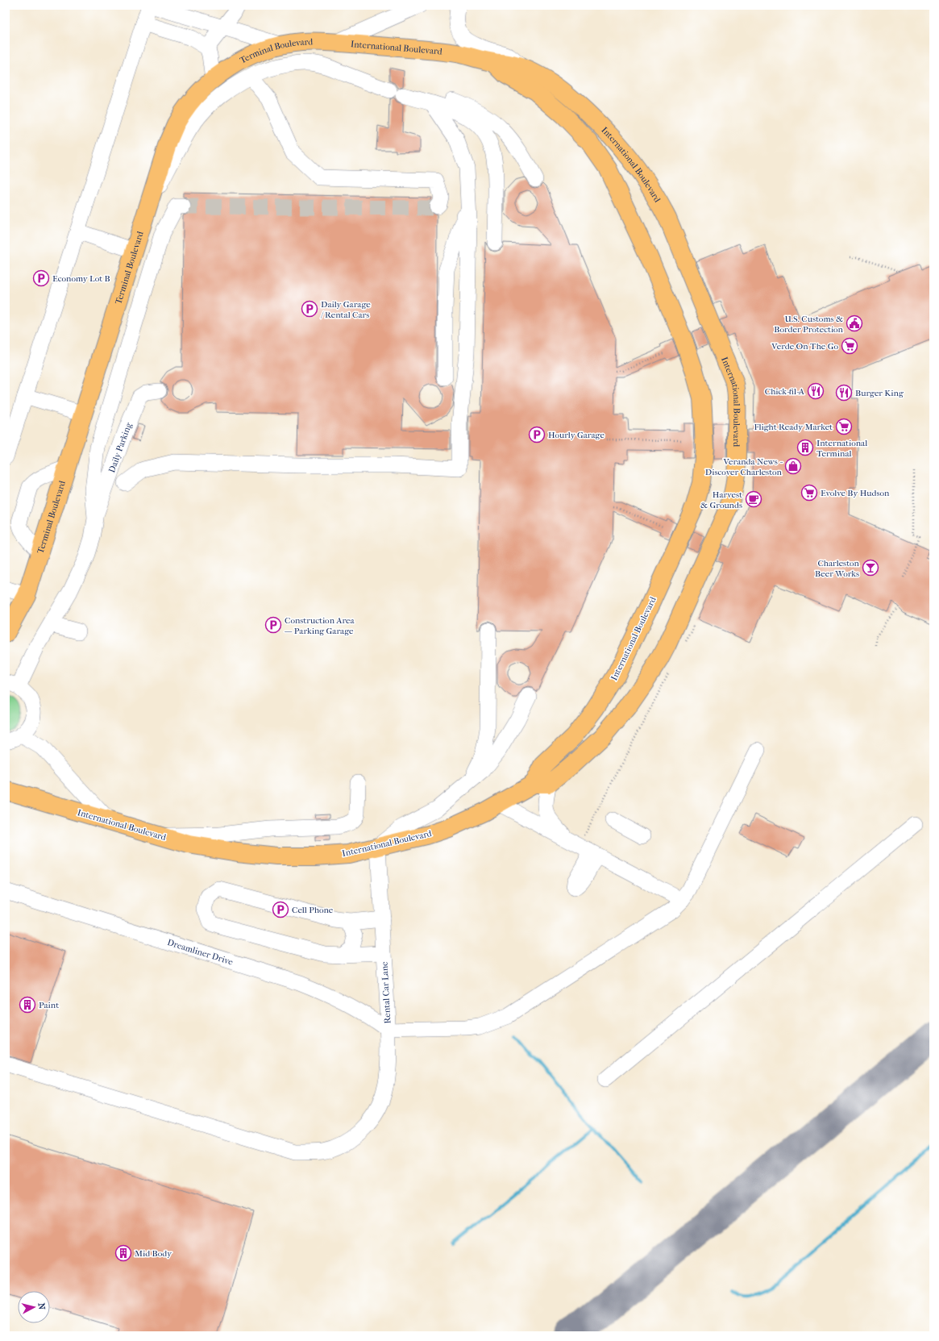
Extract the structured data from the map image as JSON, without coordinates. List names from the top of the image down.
{
  "streets": {
    "main road": ["International Boulevard", "Terminal Boulevard"],
    "street": ["Daily Parking", "Dreamliner Drive", "Rental Car Lane"]
  },
  "crossings": [
    ["International Boulevard", "Terminal Boulevard"],
    ["International Boulevard", "Rental Car Lane"],
    ["Dreamliner Drive", "Rental Car Lane"]
  ],
  "places": {
    "parking": [
      "Economy Lot B",
      "Daily Garage / Rental Cars",
      "Hourly Garage",
      "Construction Area — Parking Garage",
      "Cell Phone"
    ],
    "public building": ["U.S. Customs & Border Protection"],
    "supermarket": ["Verde On The Go", "Flight Ready Market", "Evolve By Hudson"],
    "restaurant": ["Chick-fil-A", "Burger King"],
    "building": ["International Terminal", "Paint", "Mid Body"],
    "shop": ["Veranda News - Discover Charleston"],
    "cafe": ["Harvest & Grounds"],
    "bar": ["Charleston Beer Works"]
  },
  "north": "right"
}
